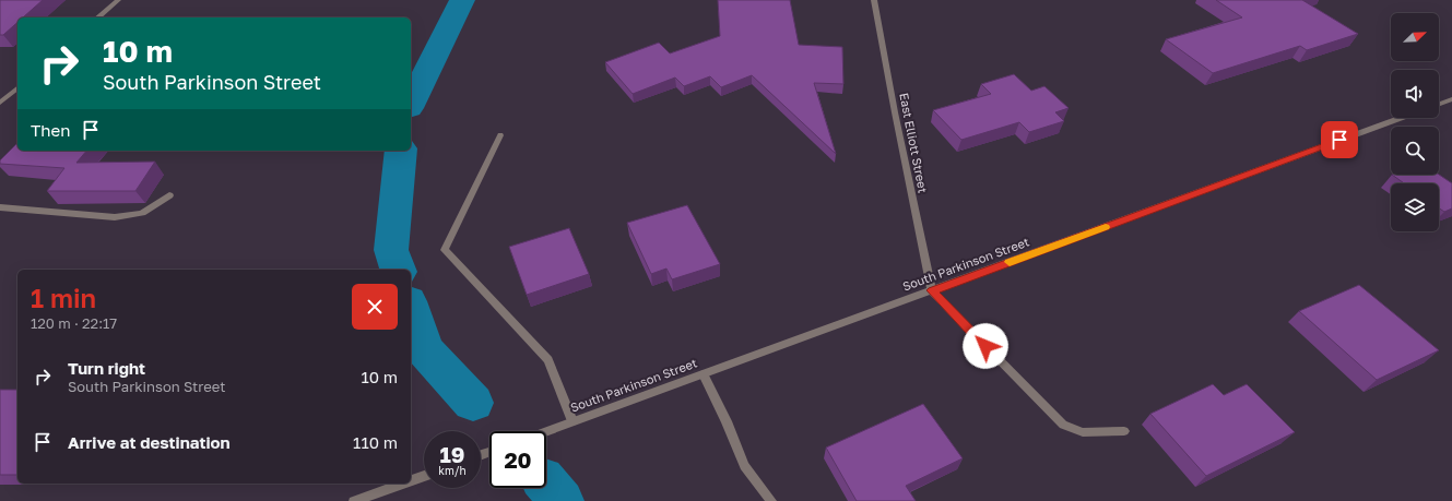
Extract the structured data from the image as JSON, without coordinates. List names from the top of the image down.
{
  "streets": {
    "street": ["East Elliott Street", "South Parkinson Street"]
  },
  "crossings": [
    ["East Elliott Street", "South Parkinson Street"]
  ],
  "north": "top right",
  "page": {
    "turn": ["10 m", "South Parkinson Street"],
    "then": "Then",
    "heading": ["1 min", "120 m · 22:17"],
    "list": [
      {
        "name": "Turn right",
        "note": "South Parkinson Street",
        "value": "10 m"
      },
      {
        "name": "Arrive at destination",
        "value": "110 m"
      }
    ],
    "speed": "19 km/h",
    "limit": "20"
  }
}
